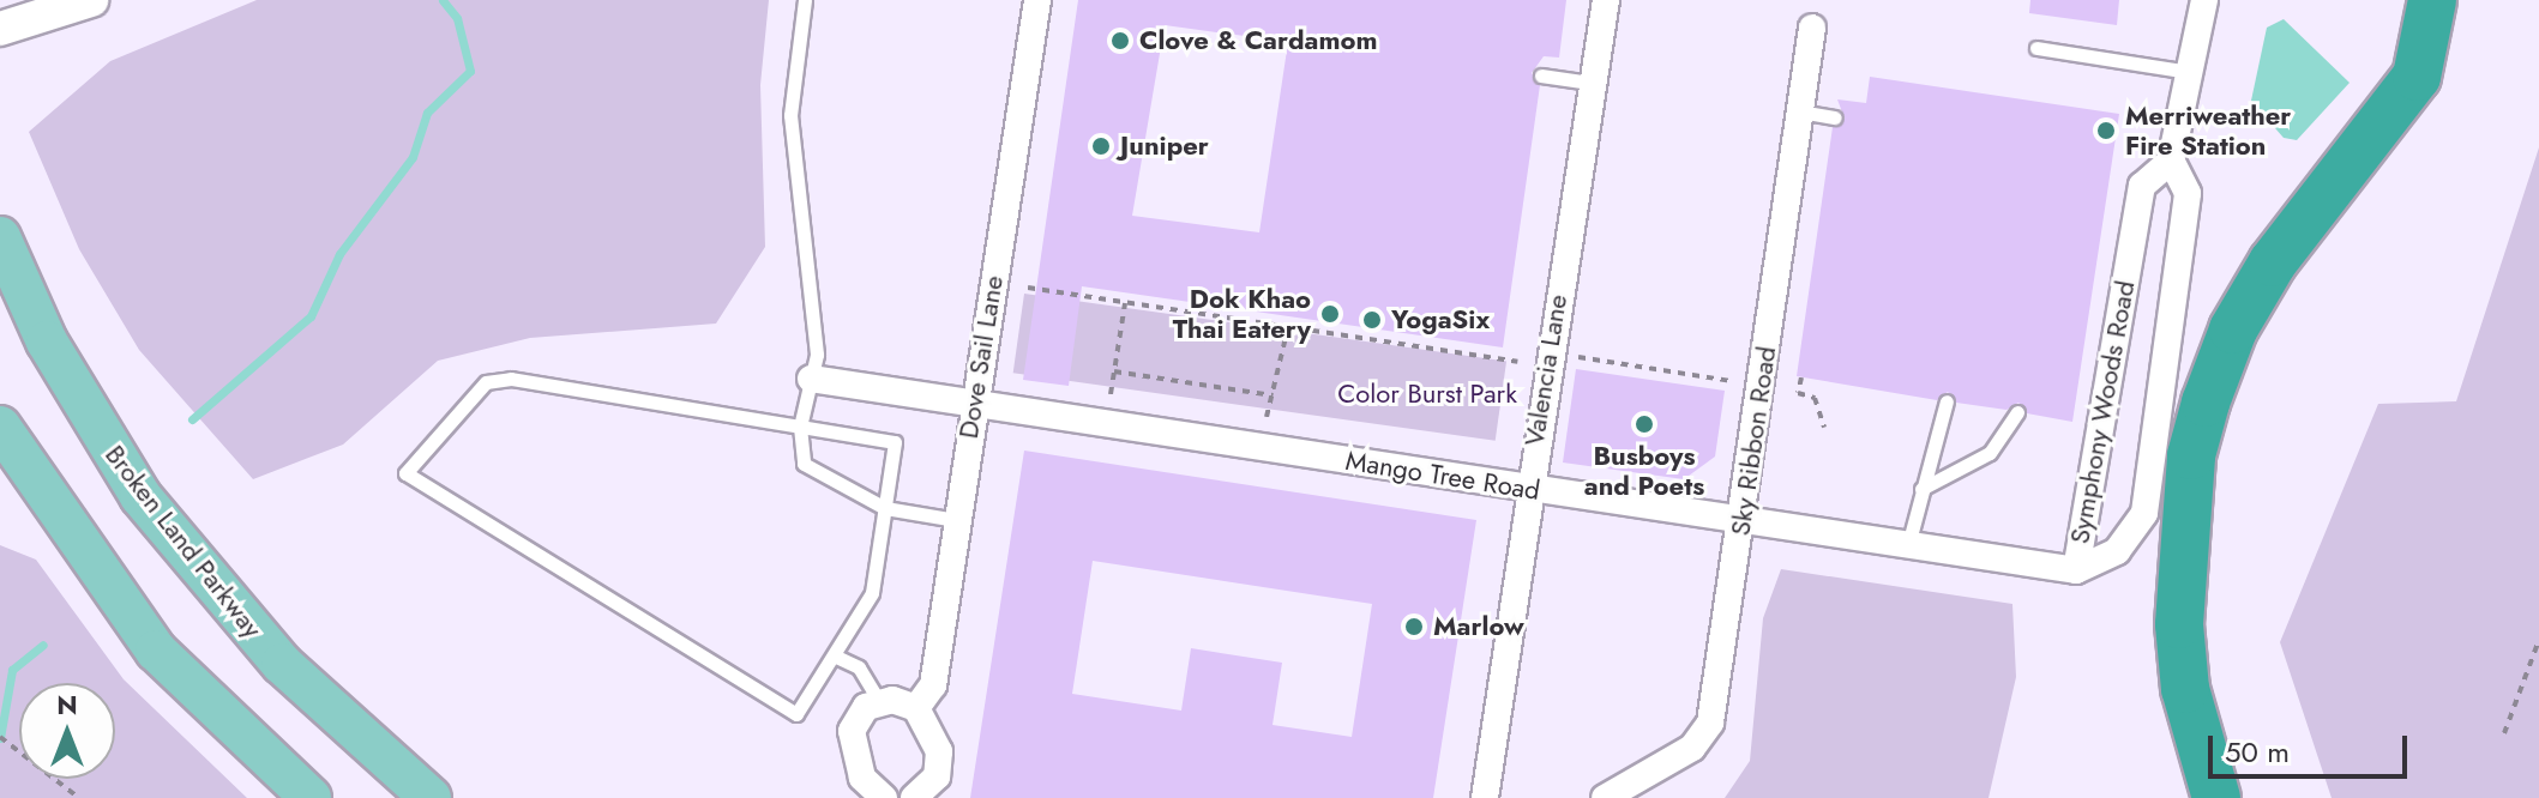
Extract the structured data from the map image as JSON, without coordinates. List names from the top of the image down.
{
  "streets": {
    "main road": ["Broken Land Parkway"],
    "street": [
      "Dove Sail Lane",
      "Valencia Lane",
      "Symphony Woods Road",
      "Sky Ribbon Road",
      "Mango Tree Road"
    ]
  },
  "crossings": [
    ["Dove Sail Lane", "Mango Tree Road"],
    ["Valencia Lane", "Mango Tree Road"],
    ["Symphony Woods Road", "Mango Tree Road"],
    ["Sky Ribbon Road", "Mango Tree Road"]
  ],
  "parks": ["Color Burst Park"],
  "places": [
    "Clove & Cardamom",
    "Merriweather Fire Station",
    "Juniper",
    "Dok Khao Thai Eatery",
    "YogaSix",
    "Busboys and Poets",
    "Marlow"
  ],
  "scale_bar": "50 m",
  "north": "top"
}
